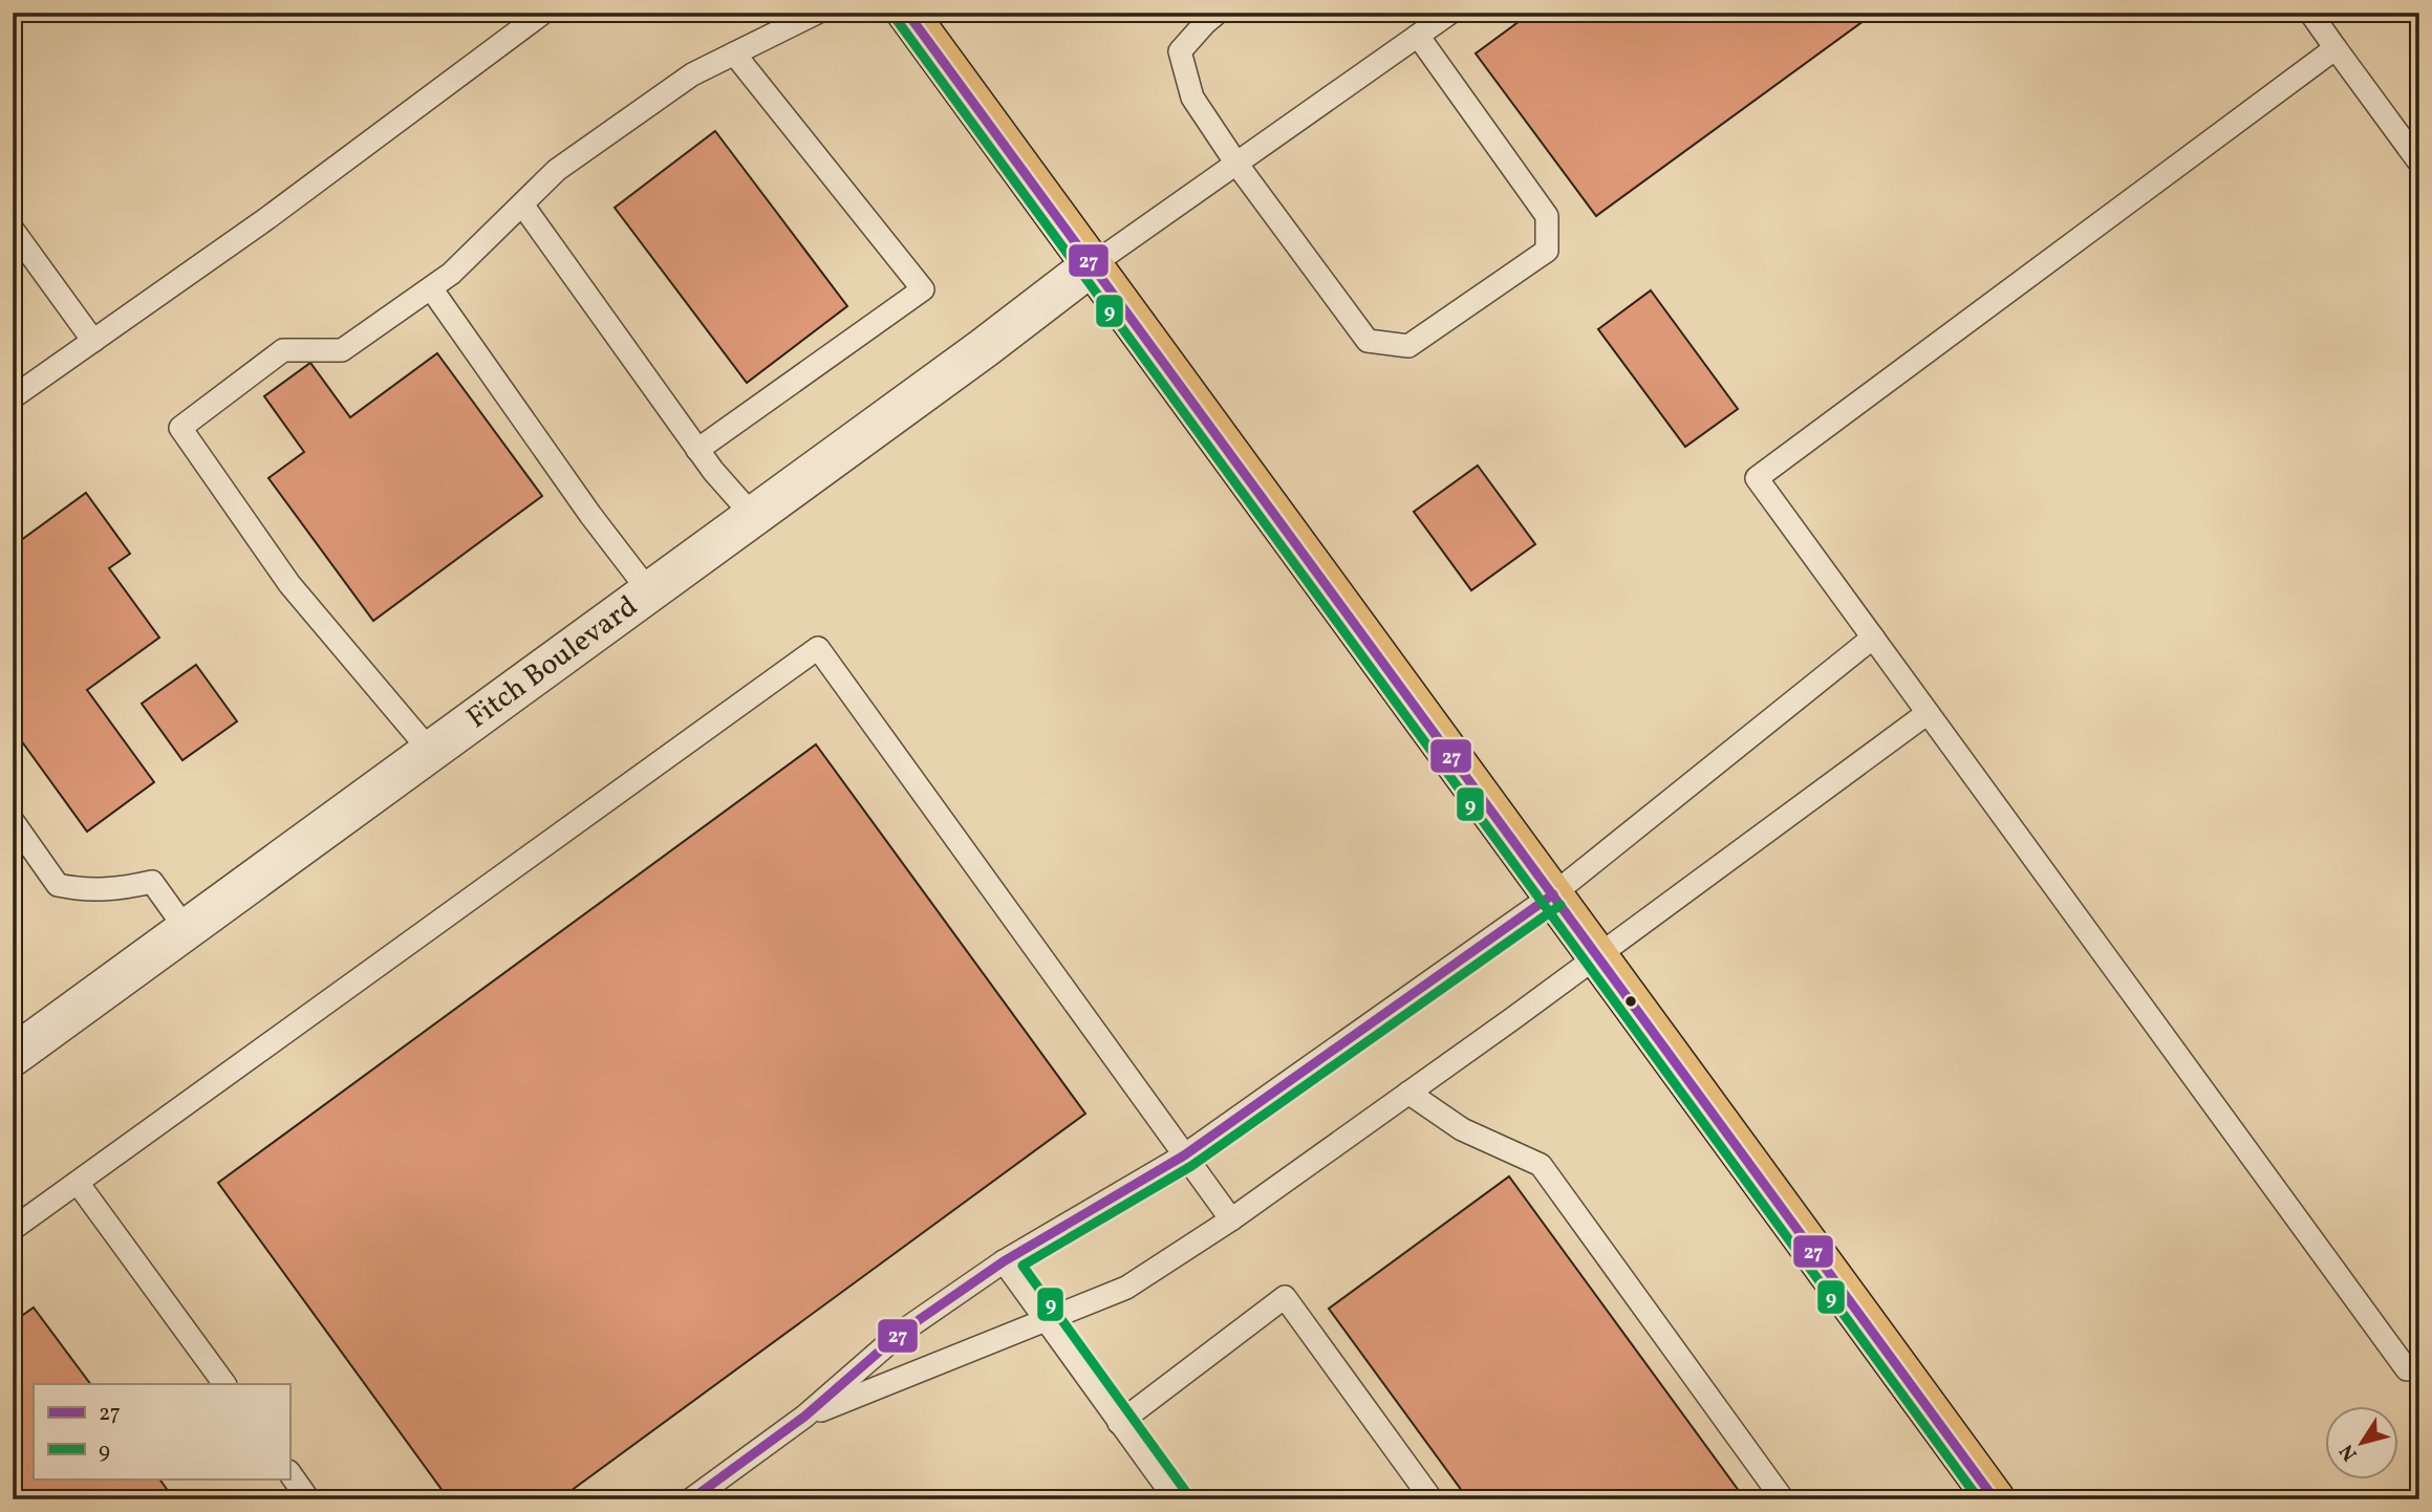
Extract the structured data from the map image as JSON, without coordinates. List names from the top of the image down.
{
  "streets": {
    "street": ["Fitch Boulevard"]
  },
  "lines": ["transit line 27", "transit line 9"],
  "legend": ["27", "9"],
  "north": "bottom left"
}
